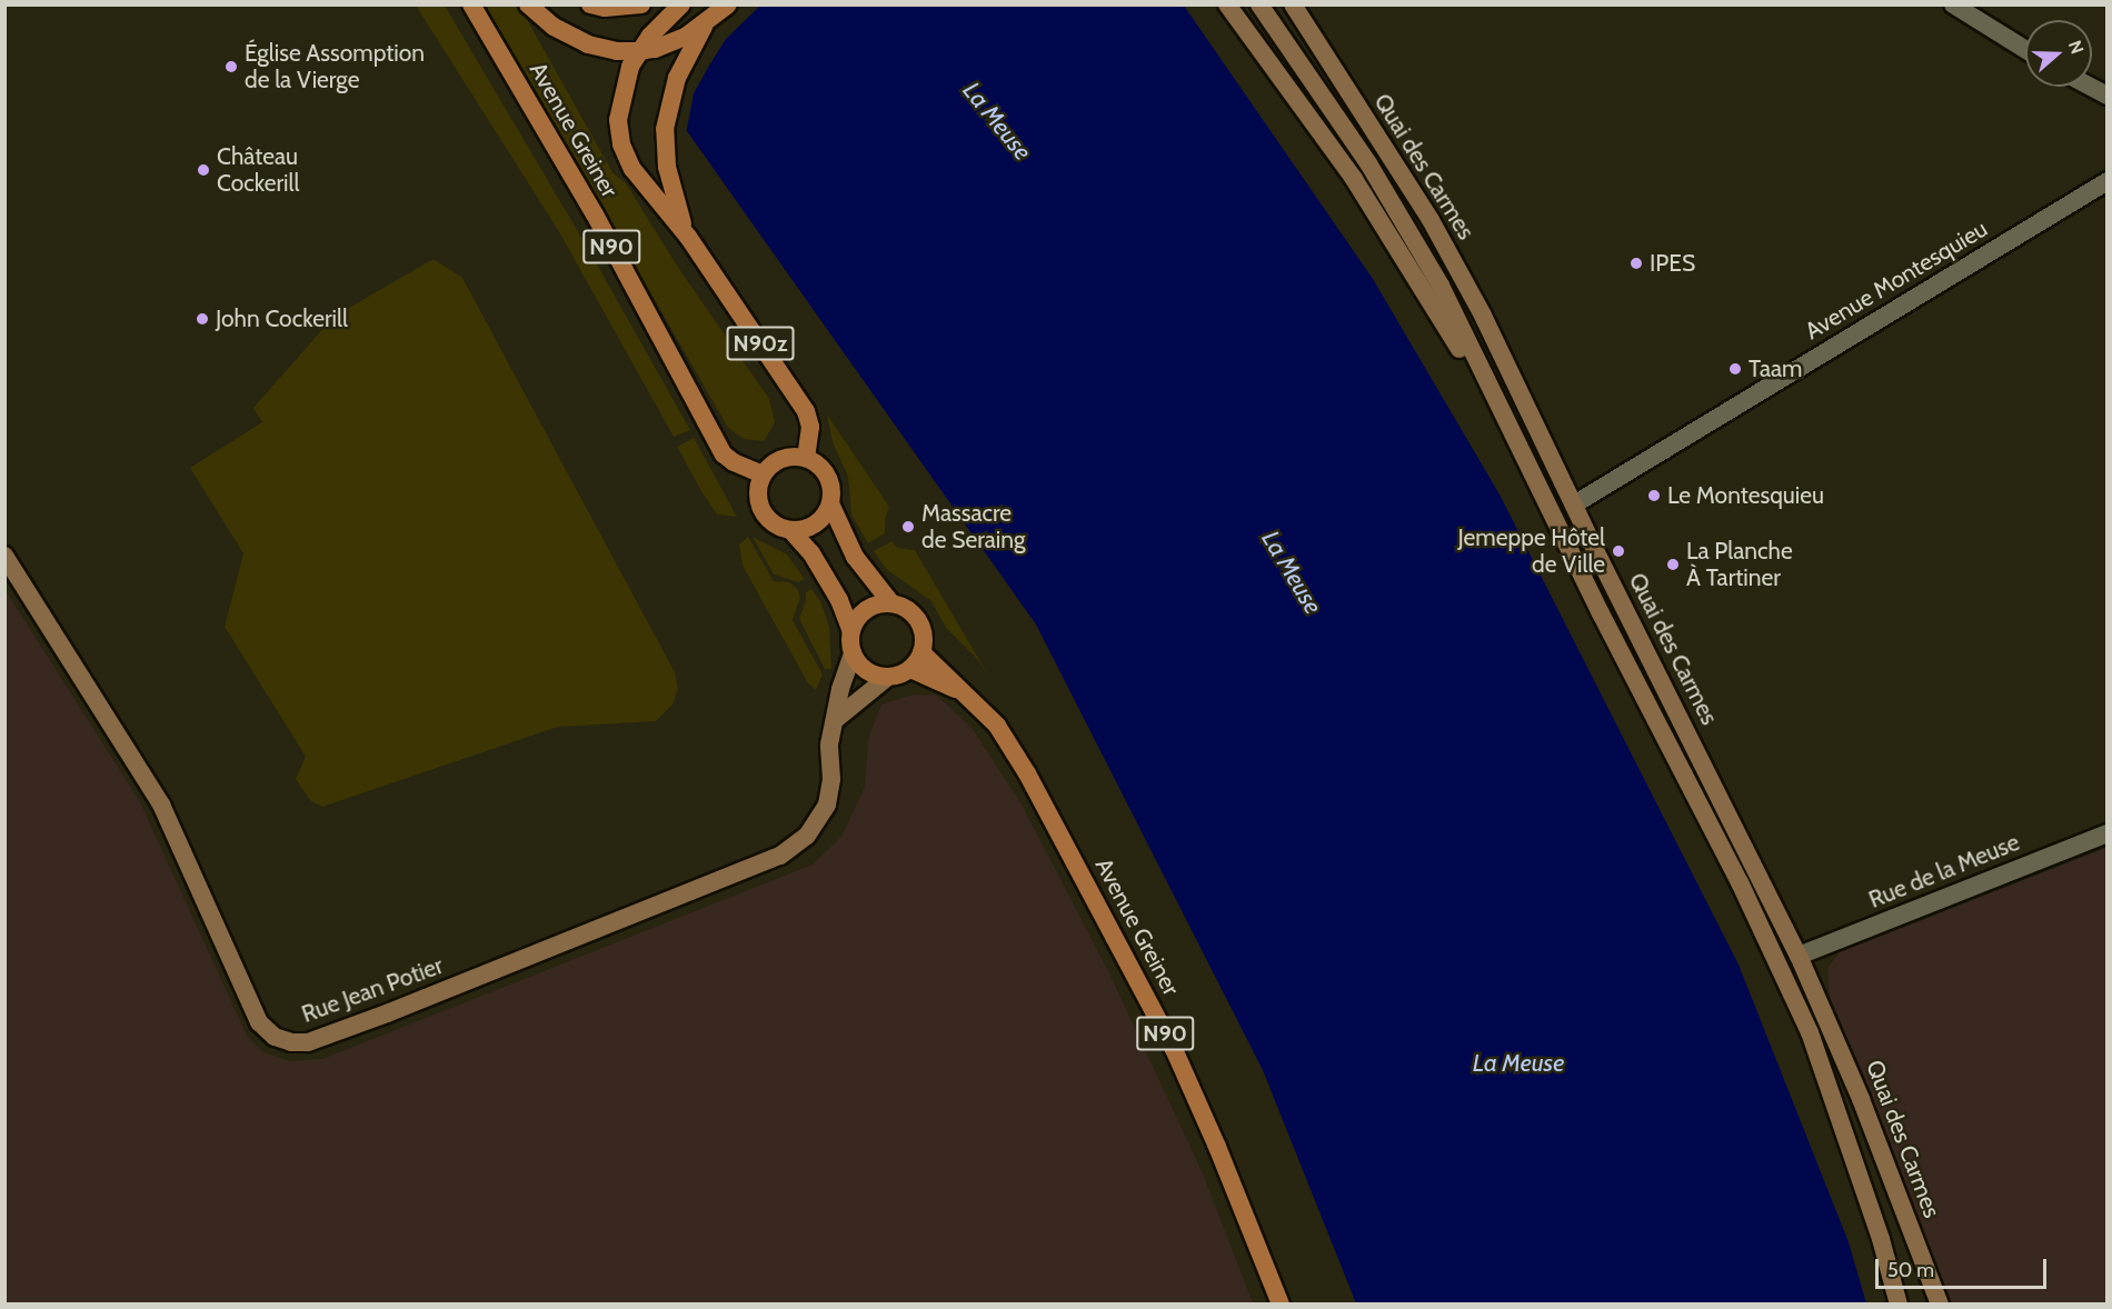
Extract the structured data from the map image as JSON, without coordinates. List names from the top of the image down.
{
  "streets": {
    "main road": [
      "Avenue Greiner",
      "Quai des Carmes",
      "N90",
      "N90z",
      "Rue Jean Potier"
    ],
    "street": ["Avenue Montesquieu", "Rue de la Meuse"]
  },
  "crossings": [
    ["Avenue Greiner", "N90z"],
    ["Avenue Greiner", "Rue Jean Potier"],
    ["Quai des Carmes", "Avenue Montesquieu"],
    ["Quai des Carmes", "Rue de la Meuse"]
  ],
  "water": ["La Meuse"],
  "places": [
    "Église Assomption de la Vierge",
    "Château Cockerill",
    "IPES",
    "John Cockerill",
    "Taam",
    "Le Montesquieu",
    "Massacre de Seraing",
    "Jemeppe Hôtel de Ville",
    "La Planche À Tartiner"
  ],
  "scale_bar": "50 m",
  "north": "right"
}
